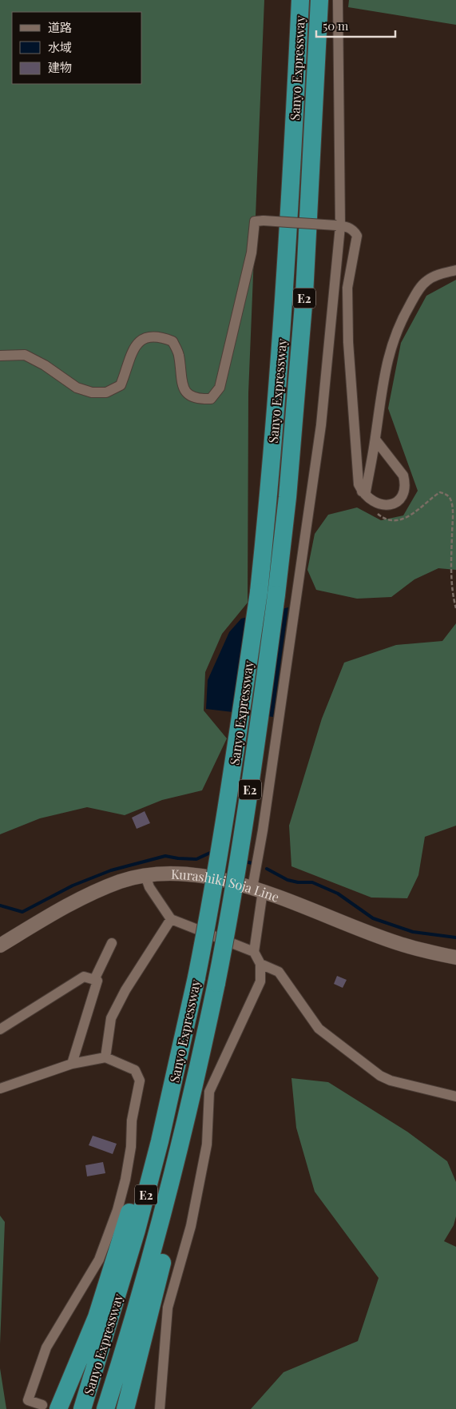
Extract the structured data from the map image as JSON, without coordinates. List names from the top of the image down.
{
  "streets": {
    "highway": ["Sanyo Expressway", "E2"],
    "main road": ["Kurashiki Soja Line"]
  },
  "legend": ["道路", "水域", "建物"],
  "scale_bar": "50 m"
}
